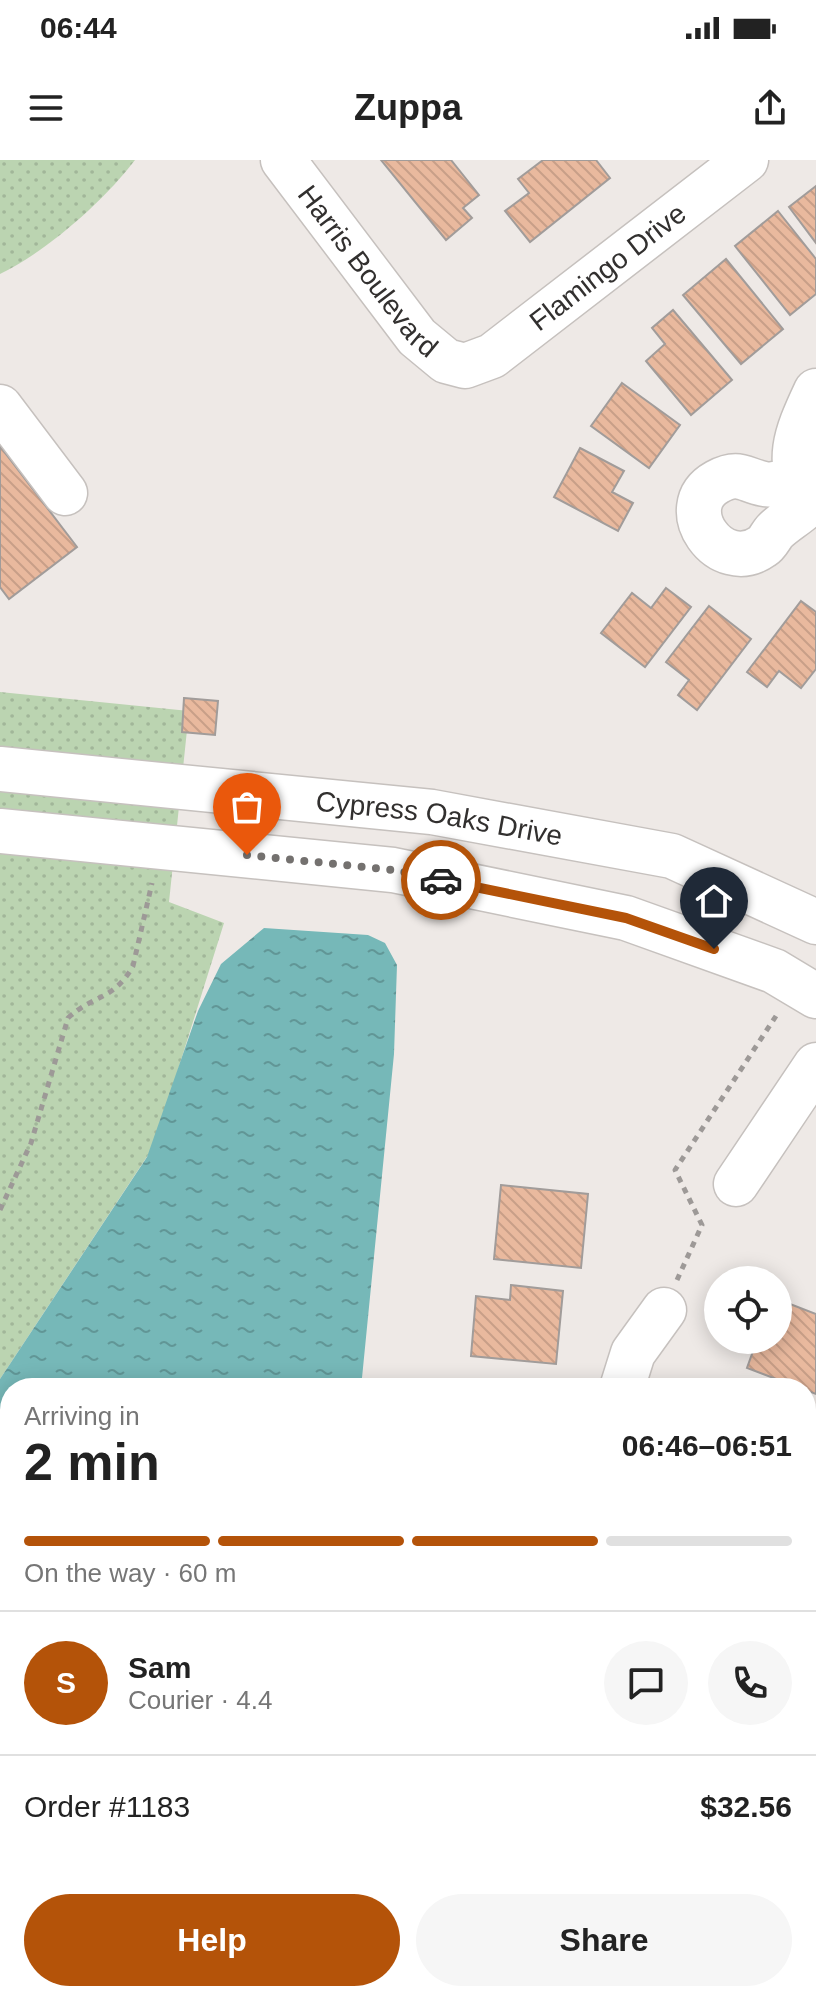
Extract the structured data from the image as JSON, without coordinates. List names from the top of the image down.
{
  "streets": {
    "street": ["Flamingo Drive", "Harris Boulevard", "Cypress Oaks Drive"]
  },
  "crossings": [
    ["Flamingo Drive", "Harris Boulevard"]
  ],
  "page": {
    "status": "06:44",
    "header": "Zuppa",
    "heading": ["2 min", "Arriving in", "06:46–06:51"],
    "panel": [
      "Sam",
      "Courier · 4.4",
      "Order #1183",
      "$32.56"
    ],
    "bar": "On the way · 60 m",
    "round": "S",
    "buttons": ["Help", "Share"]
  }
}
